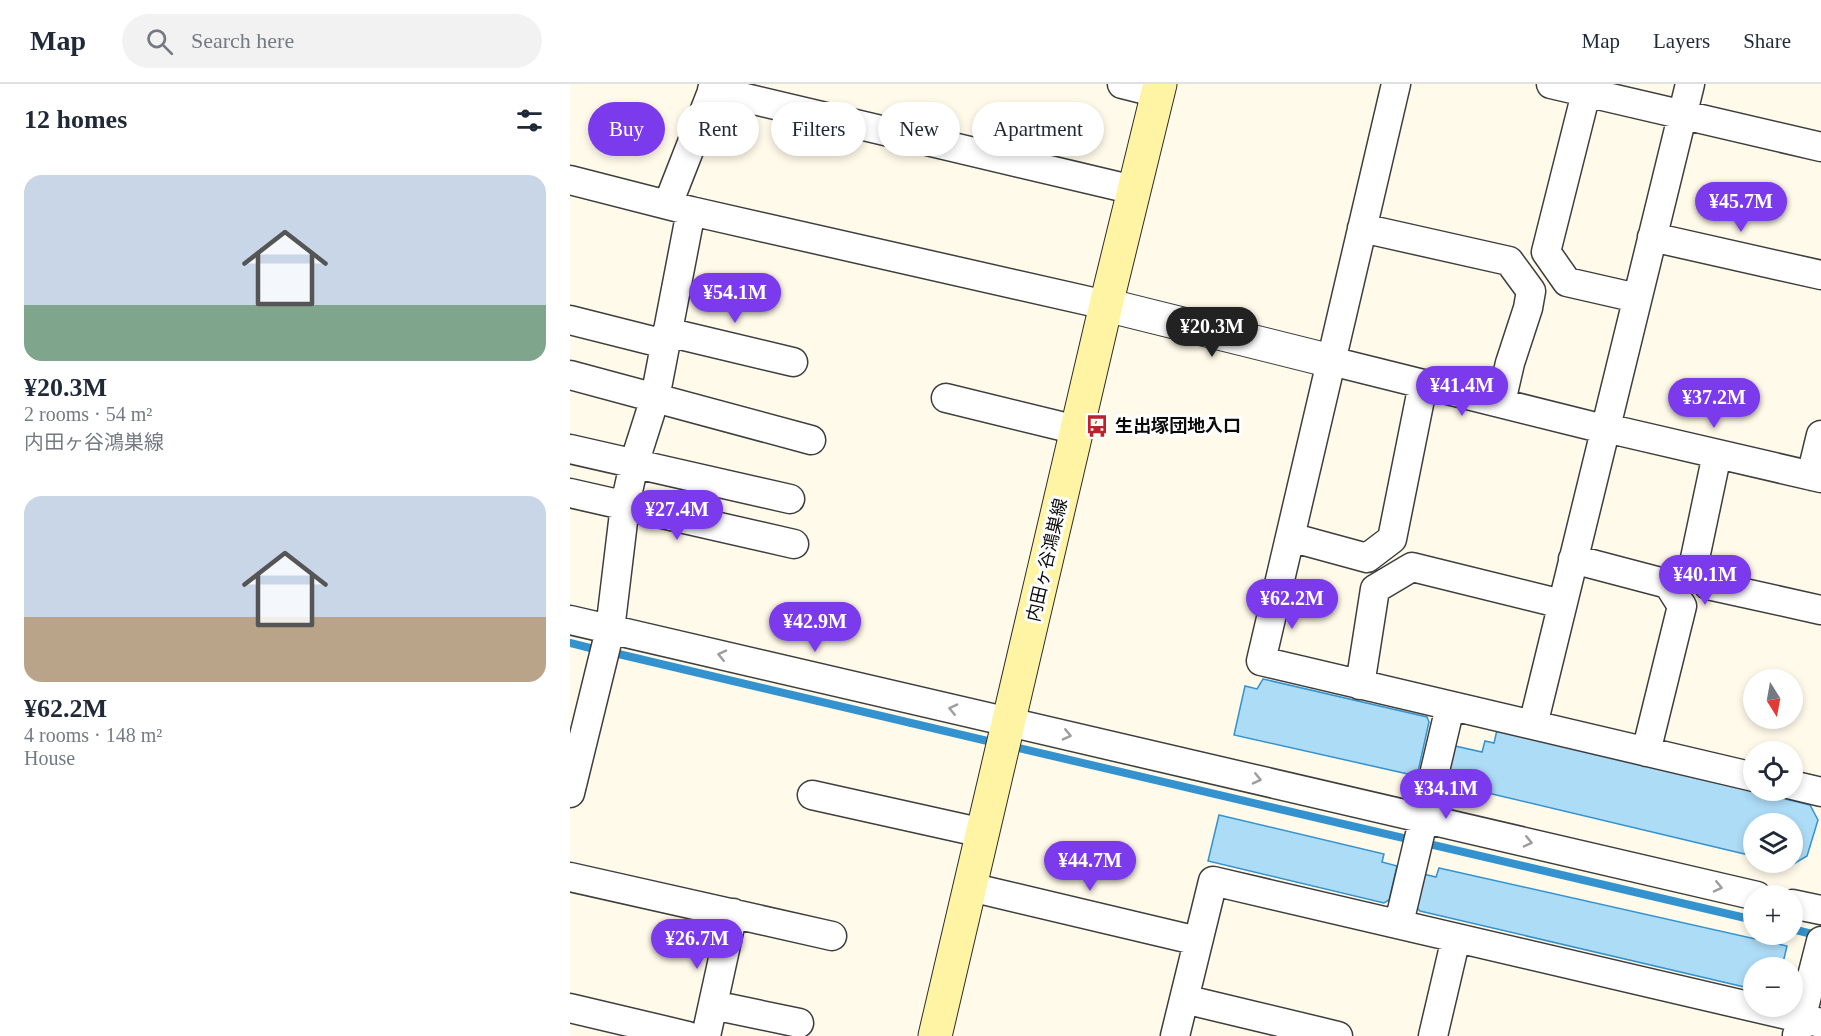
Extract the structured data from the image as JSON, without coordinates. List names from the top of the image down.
{
  "streets": {
    "main road": ["内田ヶ谷鴻巣線"]
  },
  "places": {
    "bus stop": ["生出塚団地入口"]
  },
  "north": "bottom",
  "page": {
    "header": "Map",
    "search": "Search here",
    "nav": ["Map", "Layers", "Share"],
    "heading": "12 homes",
    "chip": [
      "Buy",
      "Rent",
      "Filters",
      "New",
      "Apartment"
    ],
    "list": [
      {
        "name": "¥20.3M",
        "note": "2 rooms · 54 m² · 内田ヶ谷鴻巣線"
      },
      {
        "name": "¥62.2M",
        "note": "4 rooms · 148 m² · House"
      }
    ],
    "price": [
      "¥45.7M",
      "¥54.1M",
      "¥20.3M",
      "¥41.4M",
      "¥37.2M",
      "¥27.4M",
      "¥40.1M",
      "¥62.2M",
      "¥42.9M",
      "¥34.1M",
      "¥44.7M",
      "¥26.7M"
    ],
    "map_buttons": ["+", "−"]
  }
}
